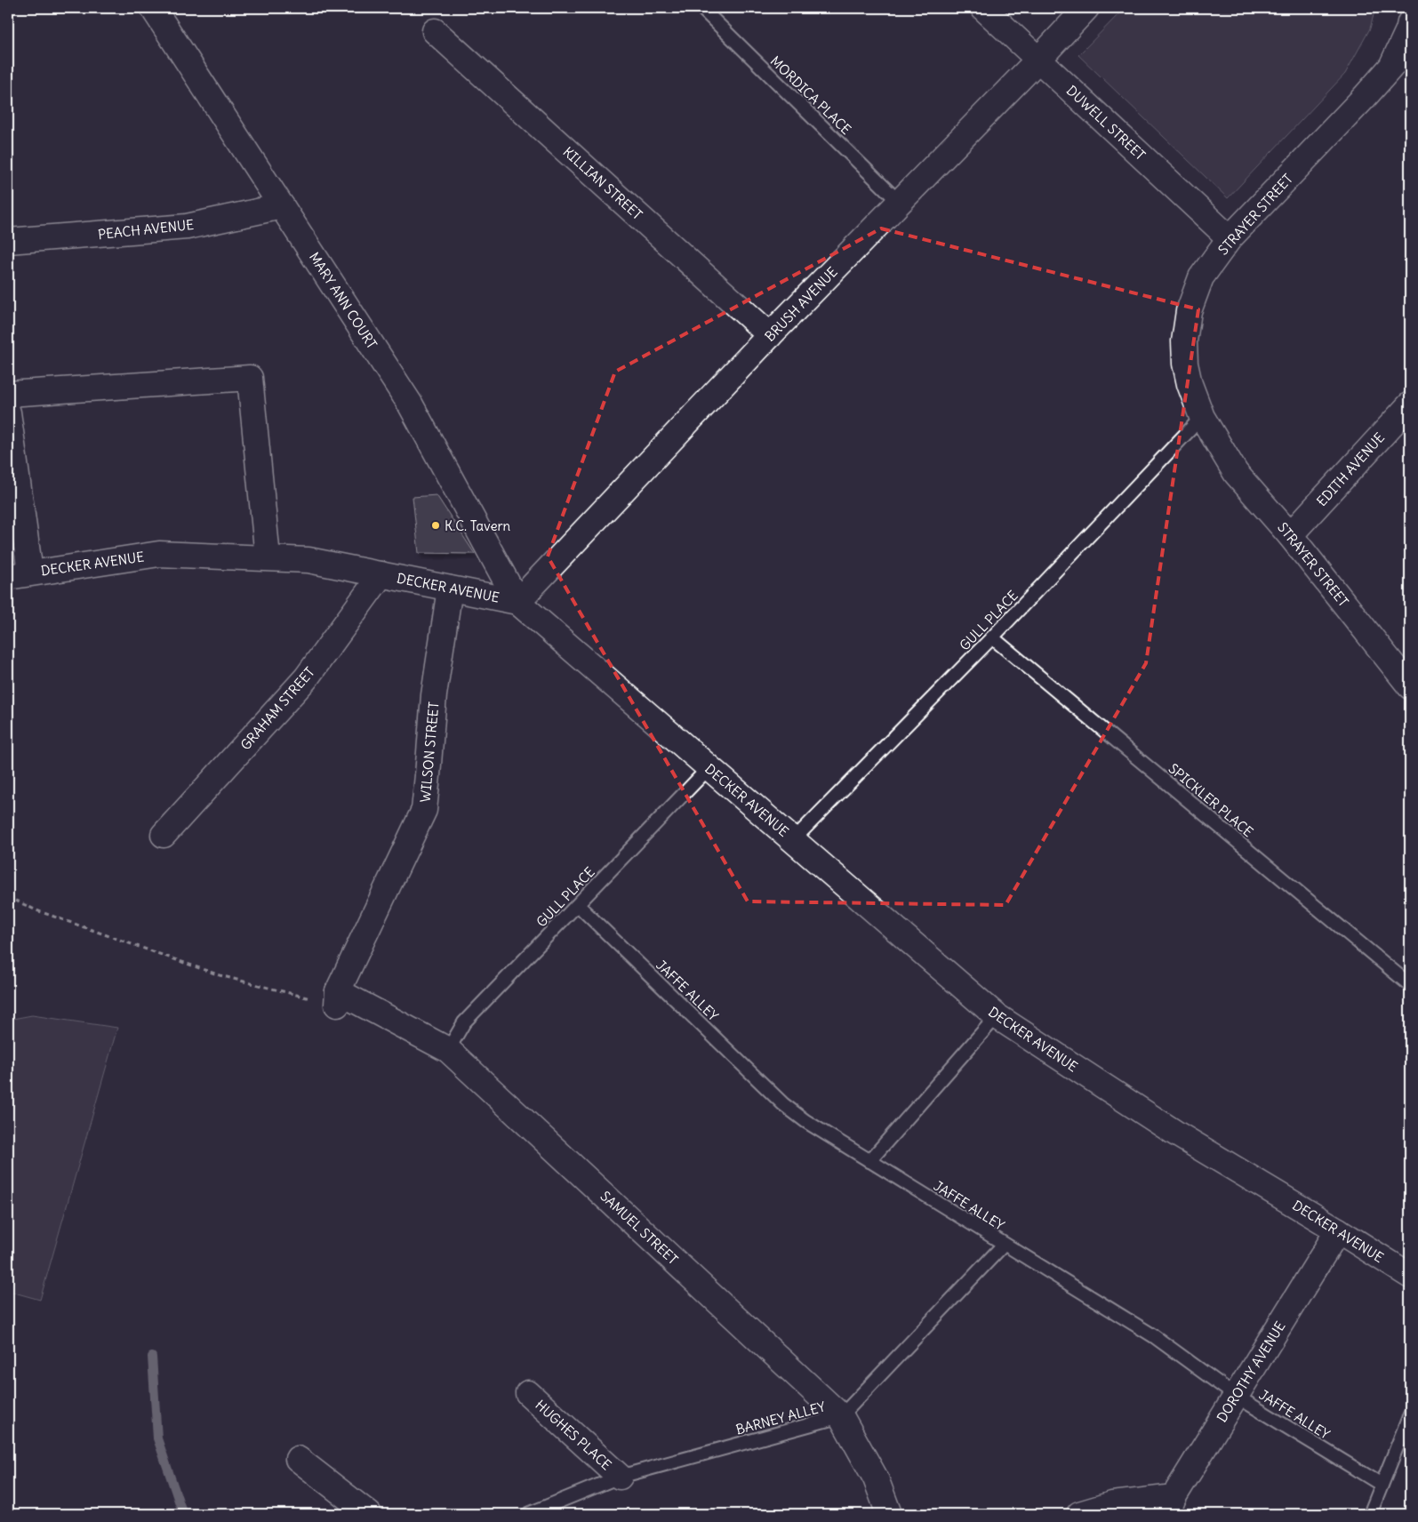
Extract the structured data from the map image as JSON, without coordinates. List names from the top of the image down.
{
  "streets": {
    "main road": [
      "DUWELL STREET",
      "KILLIAN STREET",
      "STRAYER STREET",
      "PEACH AVENUE",
      "MARY ANN COURT",
      "BRUSH AVENUE",
      "EDITH AVENUE",
      "DECKER AVENUE",
      "GRAHAM STREET",
      "WILSON STREET",
      "SAMUEL STREET",
      "DOROTHY AVENUE",
      "HUGHES PLACE"
    ],
    "lane": [
      "MORDICA PLACE",
      "GULL PLACE",
      "SPICKLER PLACE",
      "JAFFE ALLEY",
      "BARNEY ALLEY"
    ]
  },
  "crossings": [
    ["MORDICA PLACE", "BRUSH AVENUE"],
    ["DUWELL STREET", "STRAYER STREET"],
    ["DUWELL STREET", "BRUSH AVENUE"],
    ["KILLIAN STREET", "BRUSH AVENUE"],
    ["STRAYER STREET", "EDITH AVENUE"],
    ["STRAYER STREET", "GULL PLACE"],
    ["PEACH AVENUE", "MARY ANN COURT"],
    ["MARY ANN COURT", "BRUSH AVENUE"],
    ["MARY ANN COURT", "DECKER AVENUE"],
    ["BRUSH AVENUE", "DECKER AVENUE"],
    ["DECKER AVENUE", "GULL PLACE"],
    ["DECKER AVENUE", "GRAHAM STREET"],
    ["DECKER AVENUE", "WILSON STREET"],
    ["DECKER AVENUE", "DOROTHY AVENUE"],
    ["GULL PLACE", "SPICKLER PLACE"],
    ["GULL PLACE", "JAFFE ALLEY"],
    ["GULL PLACE", "SAMUEL STREET"],
    ["WILSON STREET", "SAMUEL STREET"],
    ["JAFFE ALLEY", "DOROTHY AVENUE"],
    ["JAFFE ALLEY", "BARNEY ALLEY"],
    ["SAMUEL STREET", "BARNEY ALLEY"],
    ["BARNEY ALLEY", "HUGHES PLACE"]
  ],
  "places": ["K.C. Tavern"]
}
